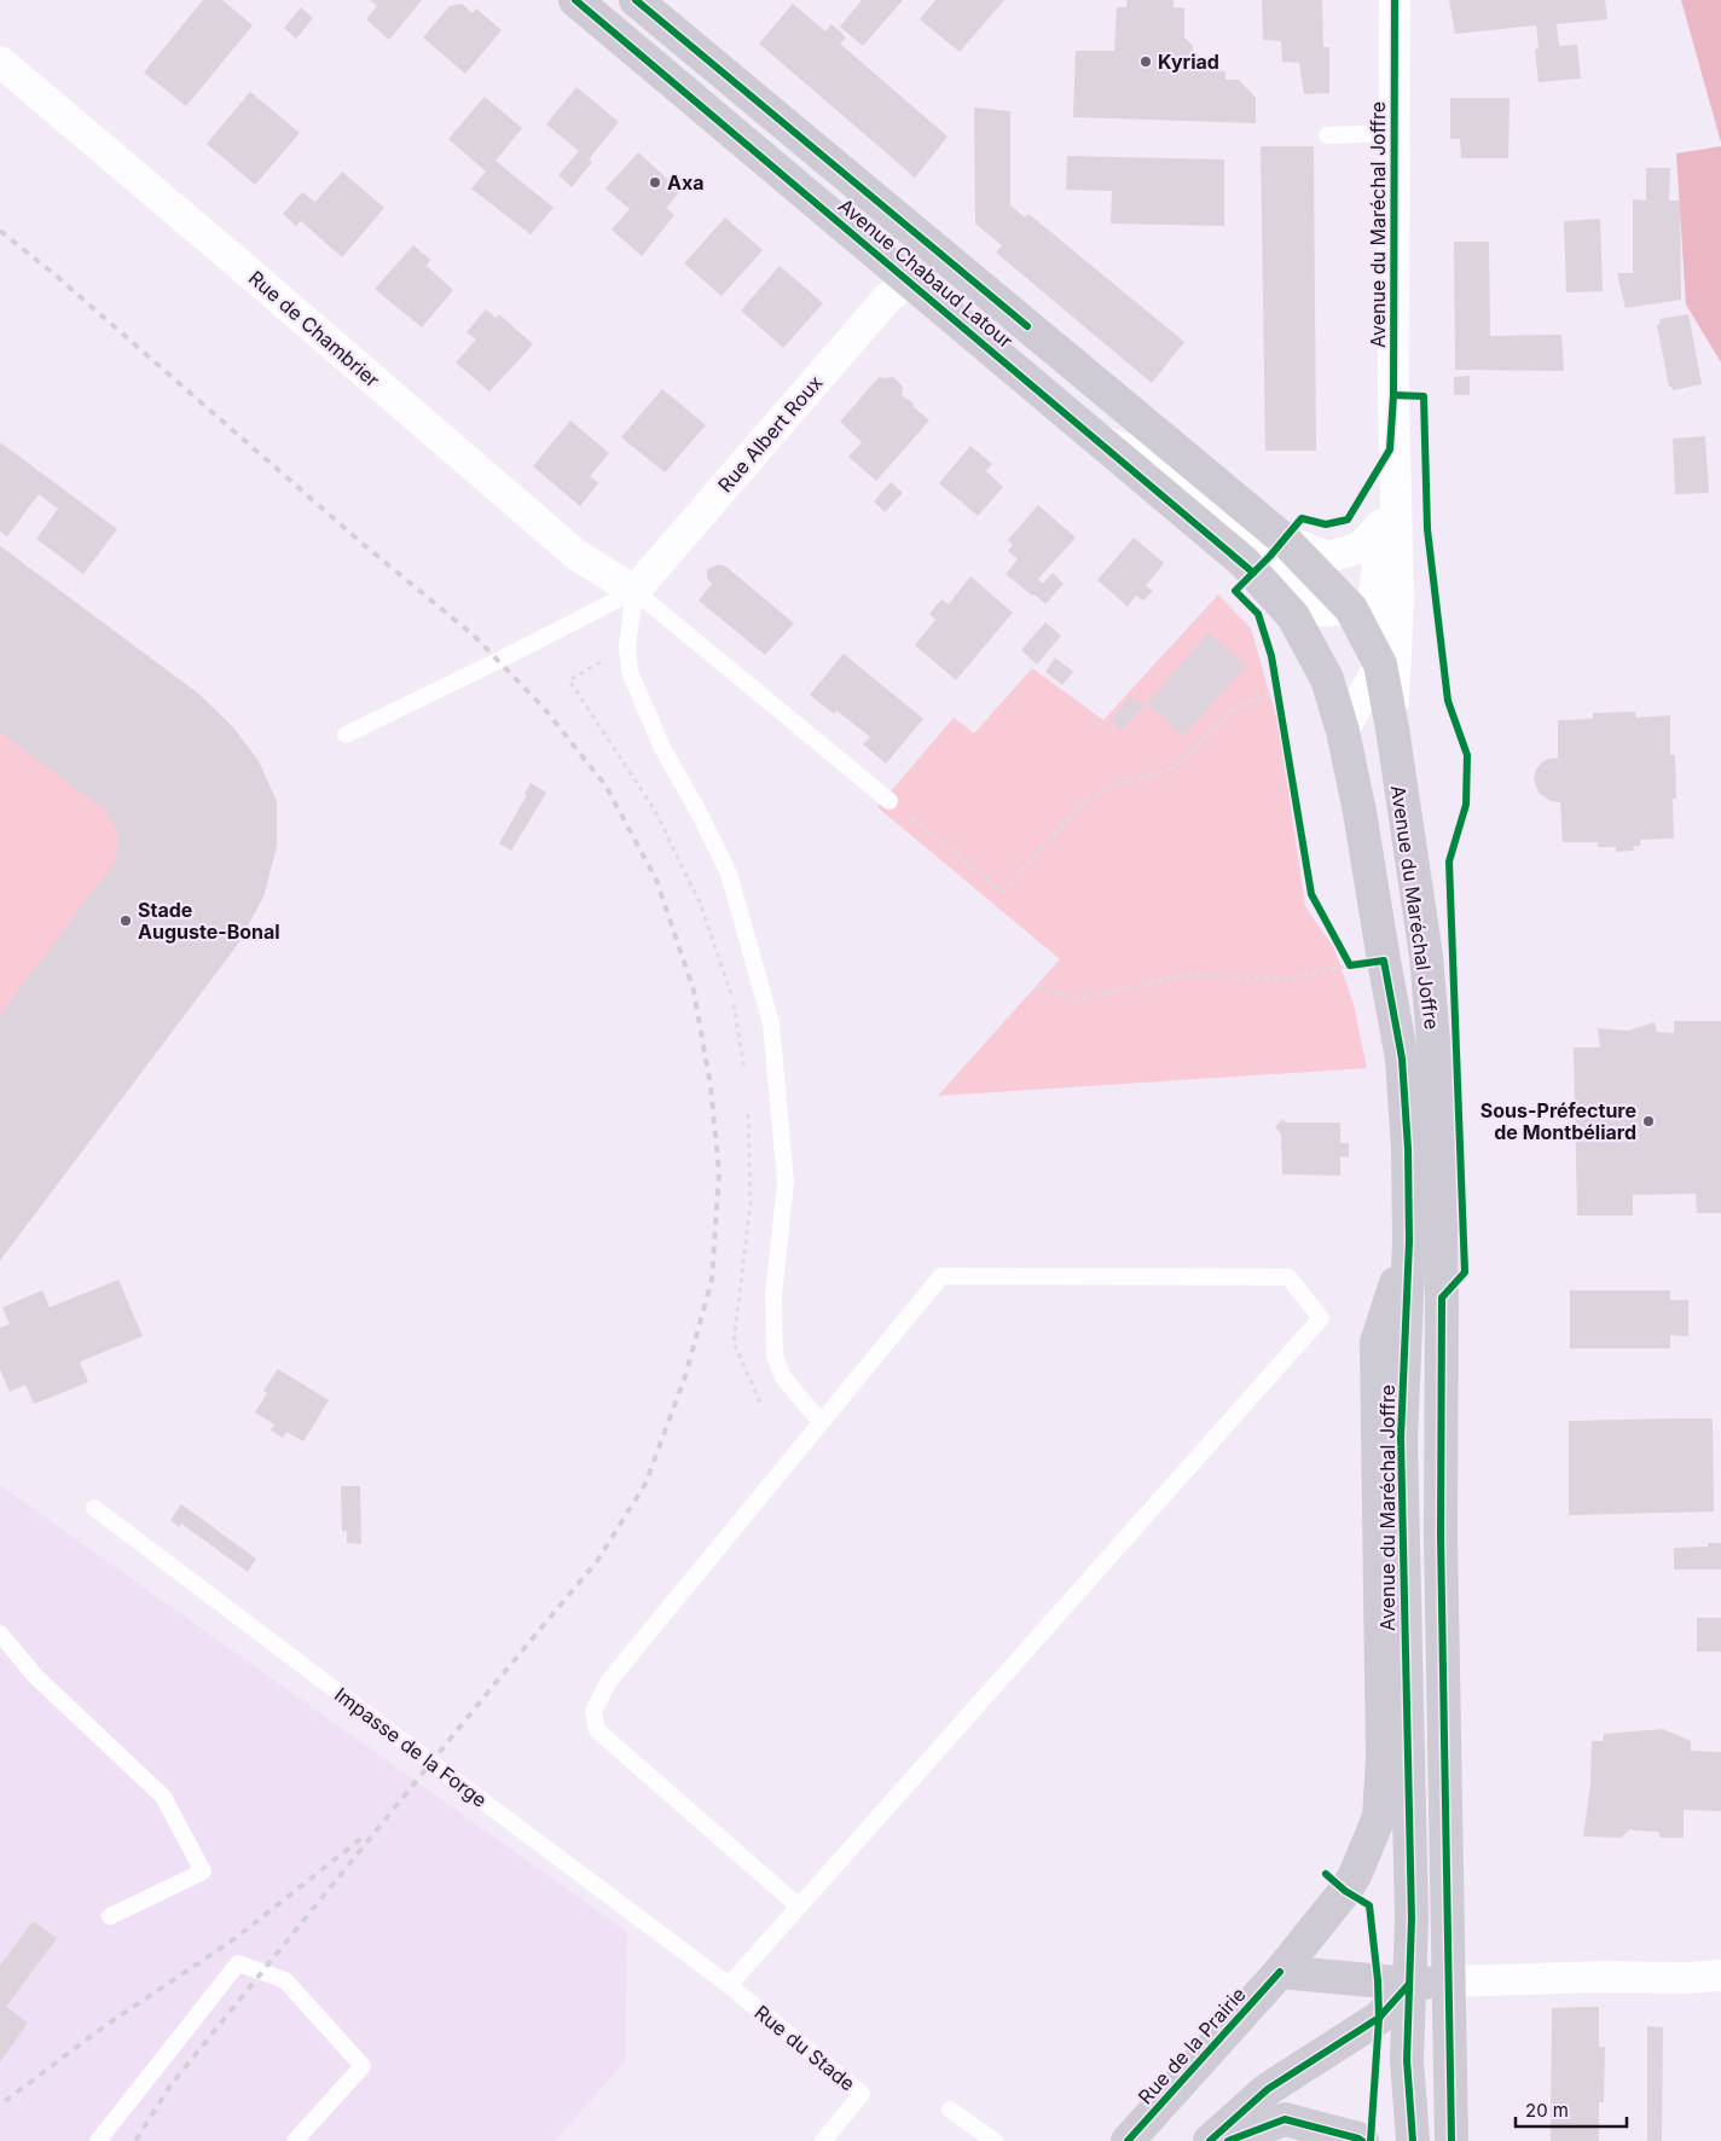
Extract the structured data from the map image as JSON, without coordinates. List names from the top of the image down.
{
  "streets": {
    "main road": ["Avenue du Maréchal Joffre", "Avenue Chabaud Latour", "Rue de la Prairie"],
    "street": ["Rue de Chambrier", "Rue Albert Roux"],
    "lane": ["Impasse de la Forge", "Rue du Stade"]
  },
  "crossings": [
    ["Avenue du Maréchal Joffre", "Avenue Chabaud Latour"],
    ["Avenue du Maréchal Joffre", "Rue de la Prairie"],
    ["Avenue Chabaud Latour", "Rue Albert Roux"],
    ["Rue de Chambrier", "Rue Albert Roux"],
    ["Impasse de la Forge", "Rue du Stade"]
  ],
  "places": [
    "Kyriad",
    "Axa",
    "Stade Auguste-Bonal",
    "Sous-Préfecture de Montbéliard"
  ],
  "scale_bar": "20 m"
}
